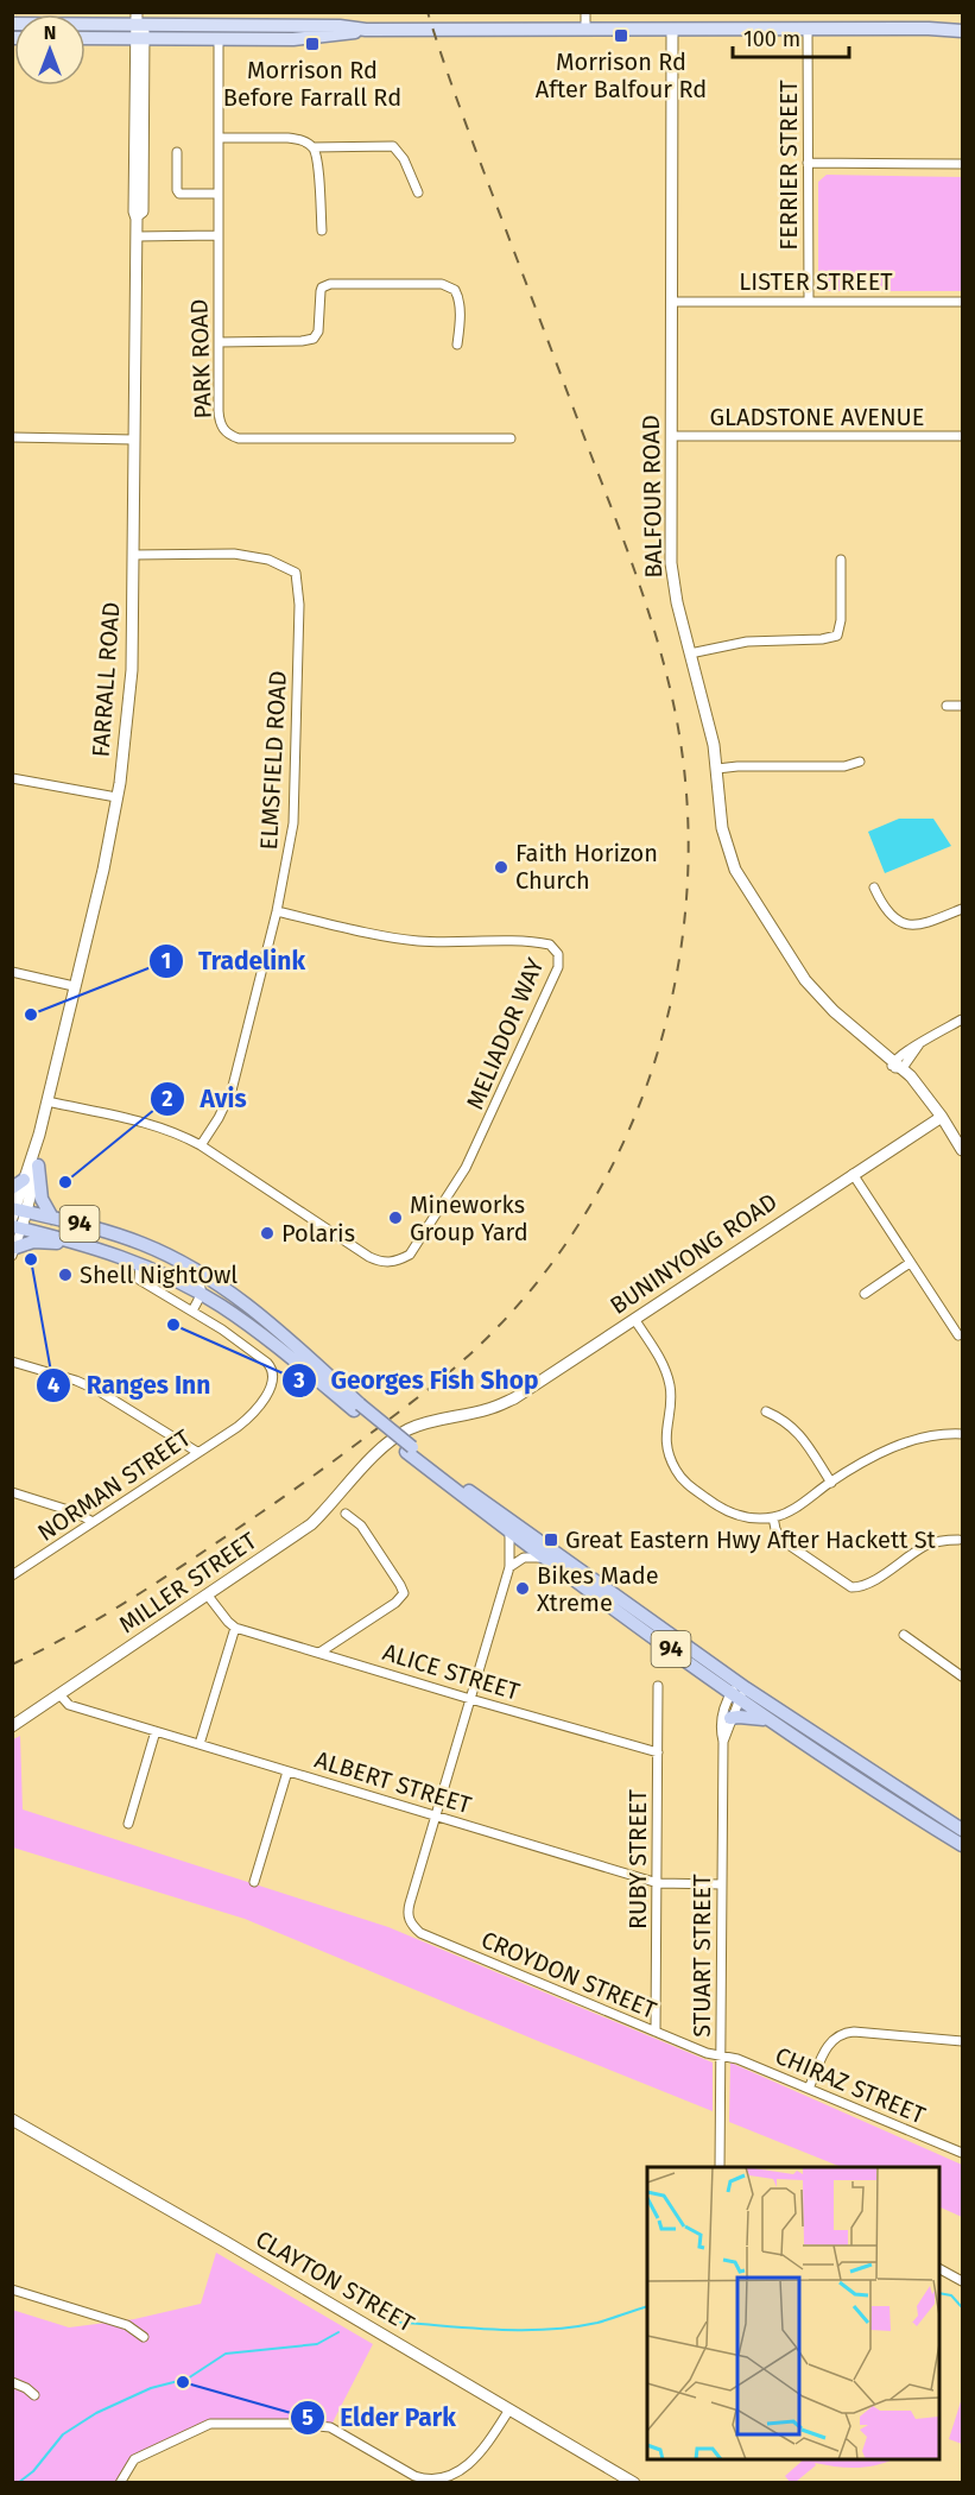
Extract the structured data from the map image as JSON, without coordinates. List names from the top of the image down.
{
  "streets": {
    "highway": ["94"],
    "main road": [
      "BALFOUR ROAD",
      "FARRALL ROAD",
      "BUNINYONG ROAD",
      "MILLER STREET",
      "CLAYTON STREET"
    ],
    "street": [
      "FERRIER STREET",
      "LISTER STREET",
      "PARK ROAD",
      "GLADSTONE AVENUE",
      "ELMSFIELD ROAD",
      "MELIADOR WAY",
      "NORMAN STREET",
      "ALICE STREET",
      "ALBERT STREET",
      "RUBY STREET",
      "STUART STREET",
      "CROYDON STREET",
      "CHIRAZ STREET"
    ]
  },
  "crossings": [
    ["FERRIER STREET", "LISTER STREET"],
    ["LISTER STREET", "BALFOUR ROAD"],
    ["GLADSTONE AVENUE", "BALFOUR ROAD"],
    ["BALFOUR ROAD", "BUNINYONG ROAD"],
    ["FARRALL ROAD", "ELMSFIELD ROAD"],
    ["FARRALL ROAD", "94"],
    ["ELMSFIELD ROAD", "MELIADOR WAY"],
    ["94", "NORMAN STREET"],
    ["94", "STUART STREET"],
    ["BUNINYONG ROAD", "MILLER STREET"],
    ["MILLER STREET", "ALBERT STREET"],
    ["ALICE STREET", "RUBY STREET"],
    ["ALBERT STREET", "RUBY STREET"],
    ["ALBERT STREET", "STUART STREET"],
    ["ALBERT STREET", "CROYDON STREET"],
    ["RUBY STREET", "CROYDON STREET"],
    ["STUART STREET", "CROYDON STREET"],
    ["STUART STREET", "CHIRAZ STREET"],
    ["CROYDON STREET", "CHIRAZ STREET"]
  ],
  "places": {
    "transit": ["Morrison Rd After Balfour Rd", "Morrison Rd Before Farrall Rd", "Great Eastern Hwy After Hackett St"],
    "other": [
      "Faith Horizon Church",
      "Tradelink",
      "Avis",
      "Mineworks Group Yard",
      "Polaris",
      "Ranges Inn",
      "Shell NightOwl",
      "Georges Fish Shop",
      "Bikes Made Xtreme",
      "Elder Park"
    ]
  },
  "scale_bar": "100 m",
  "north": "top"
}
